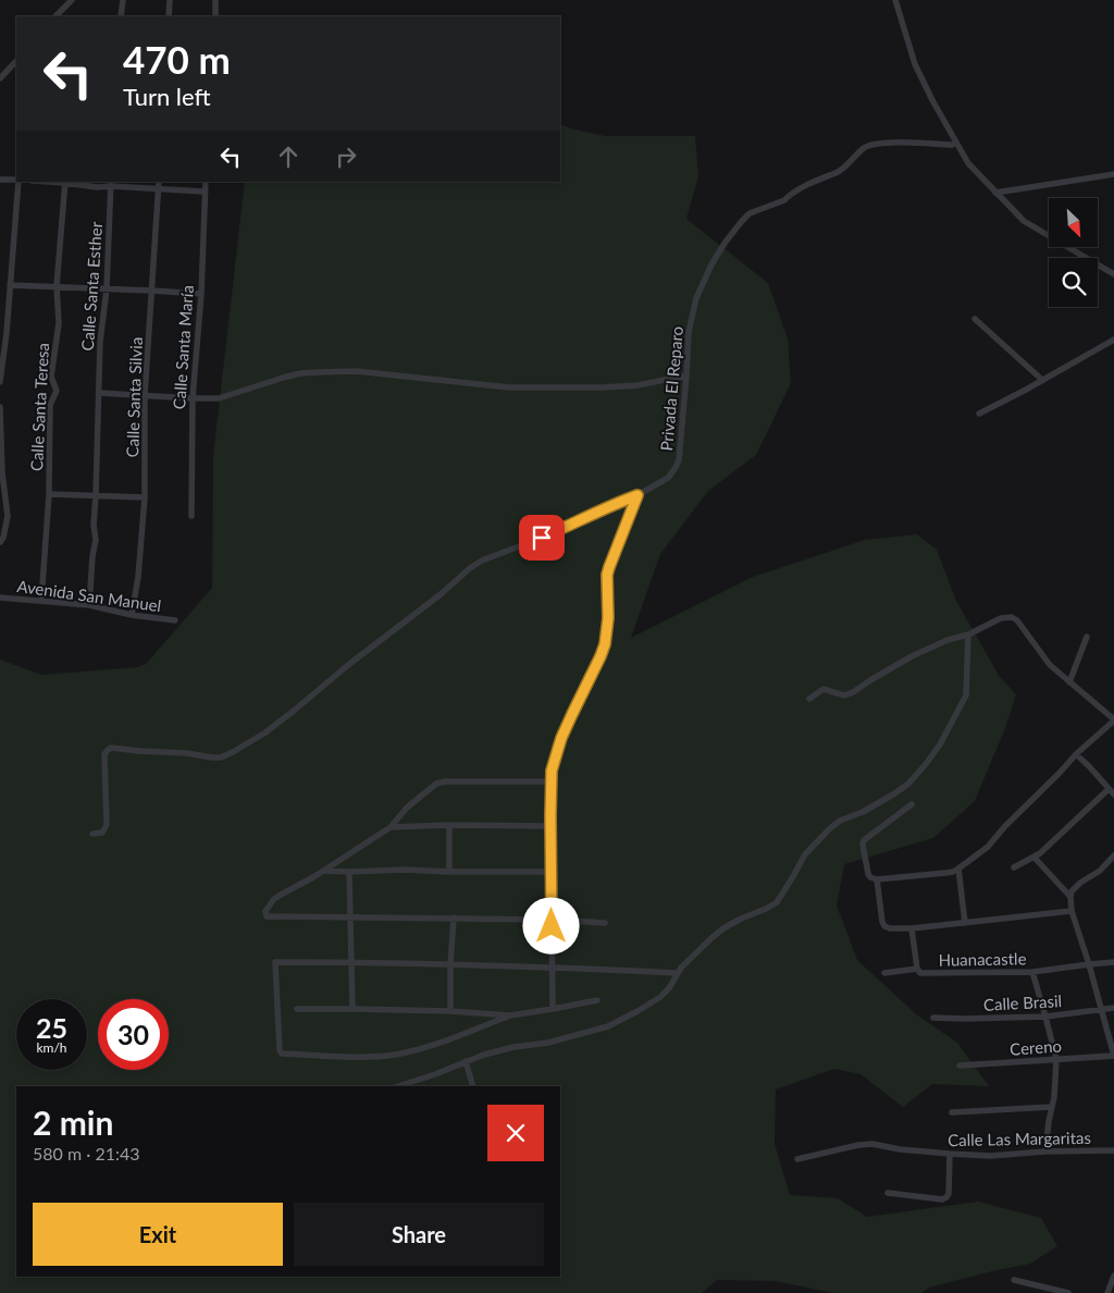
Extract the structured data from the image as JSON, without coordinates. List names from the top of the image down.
{
  "streets": {
    "street": [
      "Calle Santa Esther",
      "Calle Santa María",
      "Privada El Reparo",
      "Calle Santa Silvia",
      "Calle Santa Teresa",
      "Avenida San Manuel",
      "Huanacastle",
      "Calle Brasil",
      "Cereno",
      "Calle Las Margaritas"
    ]
  },
  "crossings": [
    ["Calle Santa Esther", "Avenida San Manuel"],
    ["Calle Santa Silvia", "Avenida San Manuel"],
    ["Calle Santa Teresa", "Avenida San Manuel"]
  ],
  "north": "bottom right",
  "page": {
    "turn": ["470 m", "Turn left"],
    "speed": "25 km/h",
    "limit": "30",
    "heading": ["2 min", "580 m · 21:43"],
    "buttons": ["Exit", "Share"]
  }
}
